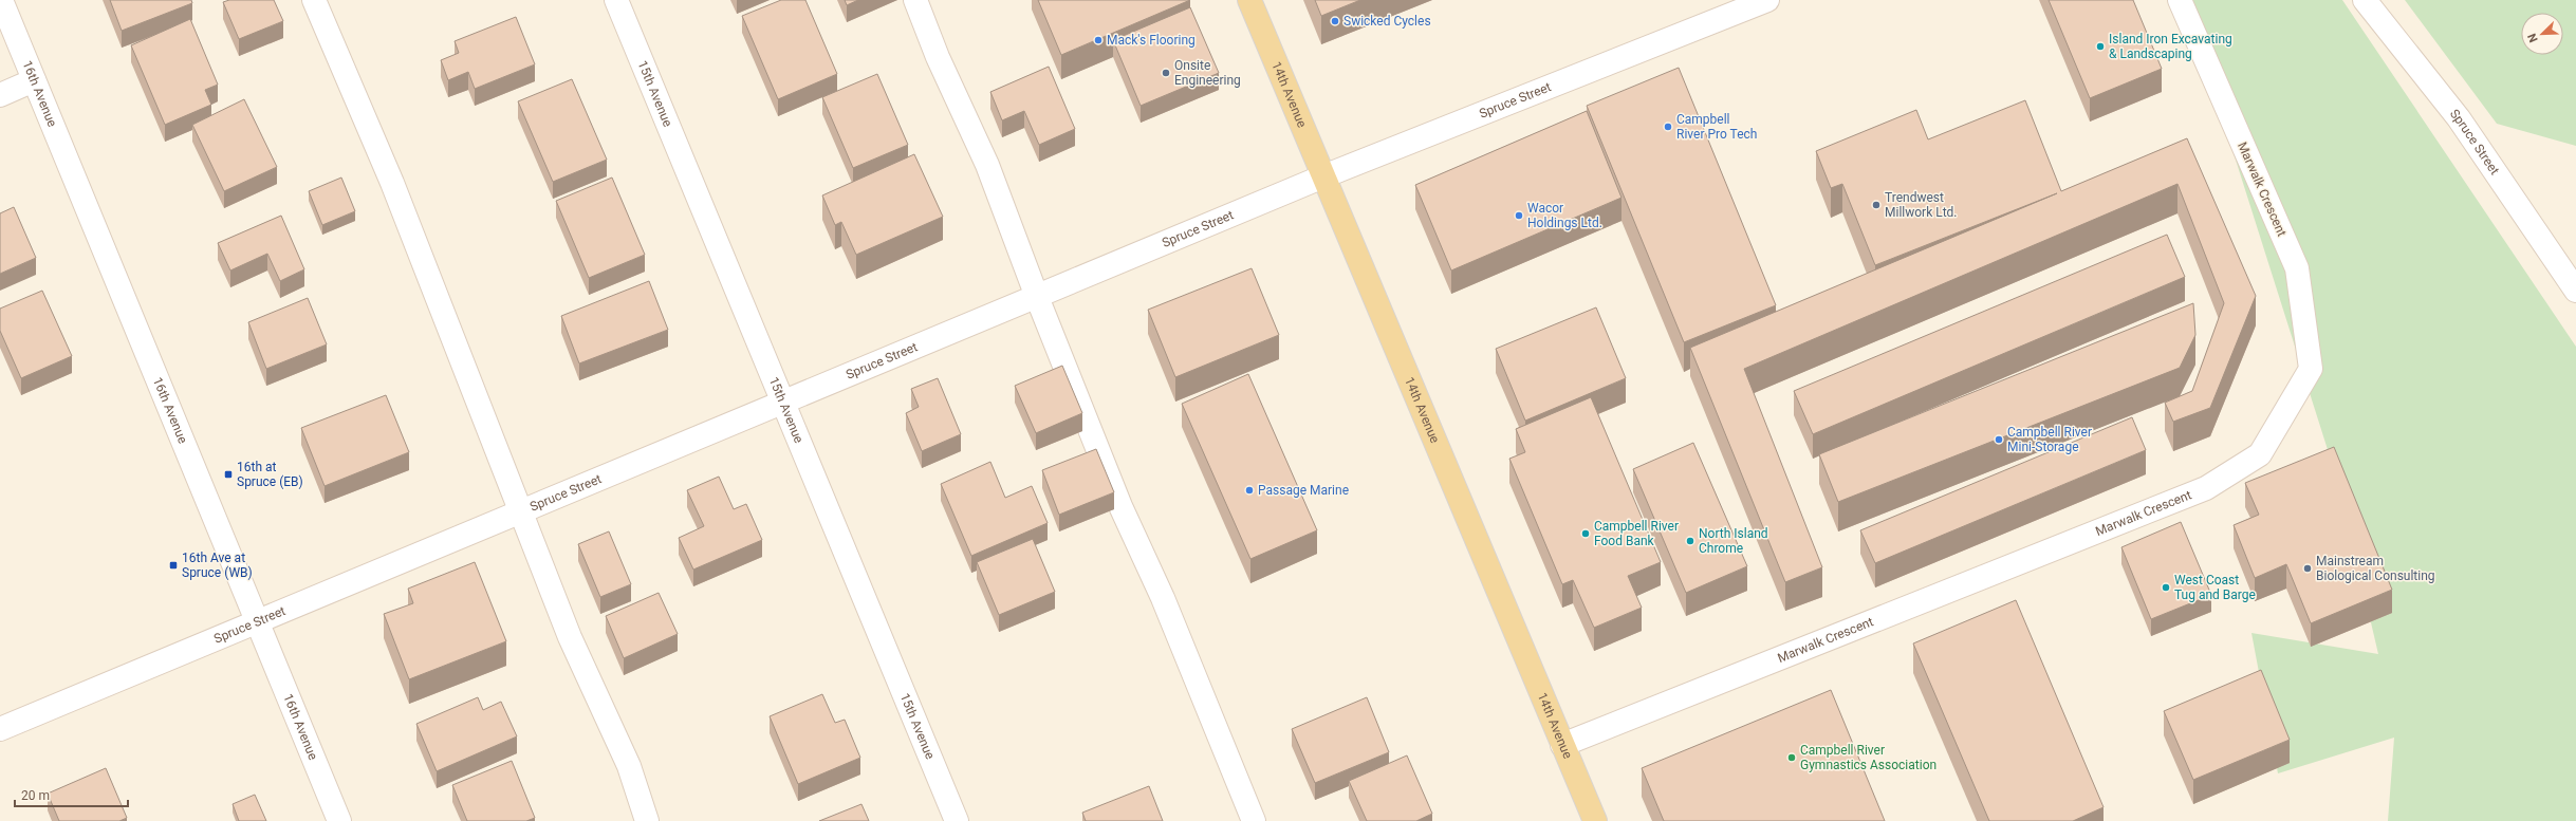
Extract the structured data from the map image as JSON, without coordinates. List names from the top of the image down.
{
  "streets": {
    "main road": ["14th Avenue"],
    "street": [
      "16th Avenue",
      "15th Avenue",
      "Spruce Street",
      "Marwalk Crescent"
    ]
  },
  "crossings": [
    ["16th Avenue", "Spruce Street"],
    ["15th Avenue", "Spruce Street"],
    ["14th Avenue", "Spruce Street"],
    ["14th Avenue", "Marwalk Crescent"]
  ],
  "places": {
    "other": [
      "Swicked Cycles",
      "Mack's Flooring",
      "Island Iron Excavating & Landscaping",
      "Onsite Engineering",
      "Campbell River Pro Tech",
      "Trendwest Millwork Ltd.",
      "Wacor Holdings Ltd.",
      "Campbell River Mini-Storage",
      "Passage Marine",
      "Campbell River Food Bank",
      "North Island Chrome",
      "Mainstream Biological Consulting",
      "West Coast Tug and Barge",
      "Campbell River Gymnastics Association"
    ],
    "transit": ["16th at Spruce (EB)", "16th Ave at Spruce (WB)"]
  },
  "scale_bar": "20 m",
  "north": "bottom left"
}
